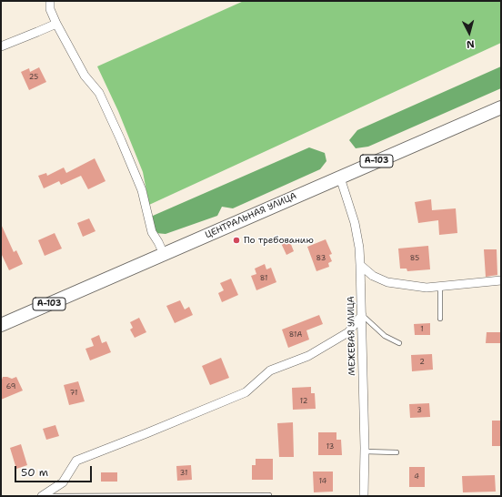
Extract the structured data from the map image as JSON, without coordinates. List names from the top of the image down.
{
  "streets": {
    "main road": ["А-103", "ЦЕНТРАЛЬНАЯ УЛИЦА"],
    "street": ["МЕЖЕВАЯ УЛИЦА"]
  },
  "crossings": [
    ["ЦЕНТРАЛЬНАЯ УЛИЦА", "МЕЖЕВАЯ УЛИЦА"]
  ],
  "places": ["По требованию"],
  "house_numbers": [
    "25",
    "83",
    "85",
    "81",
    "1",
    "81А",
    "2",
    "69",
    "71",
    "12",
    "3",
    "13",
    "31",
    "4",
    "14"
  ],
  "scale_bar": "50 m",
  "north": "bottom"
}
